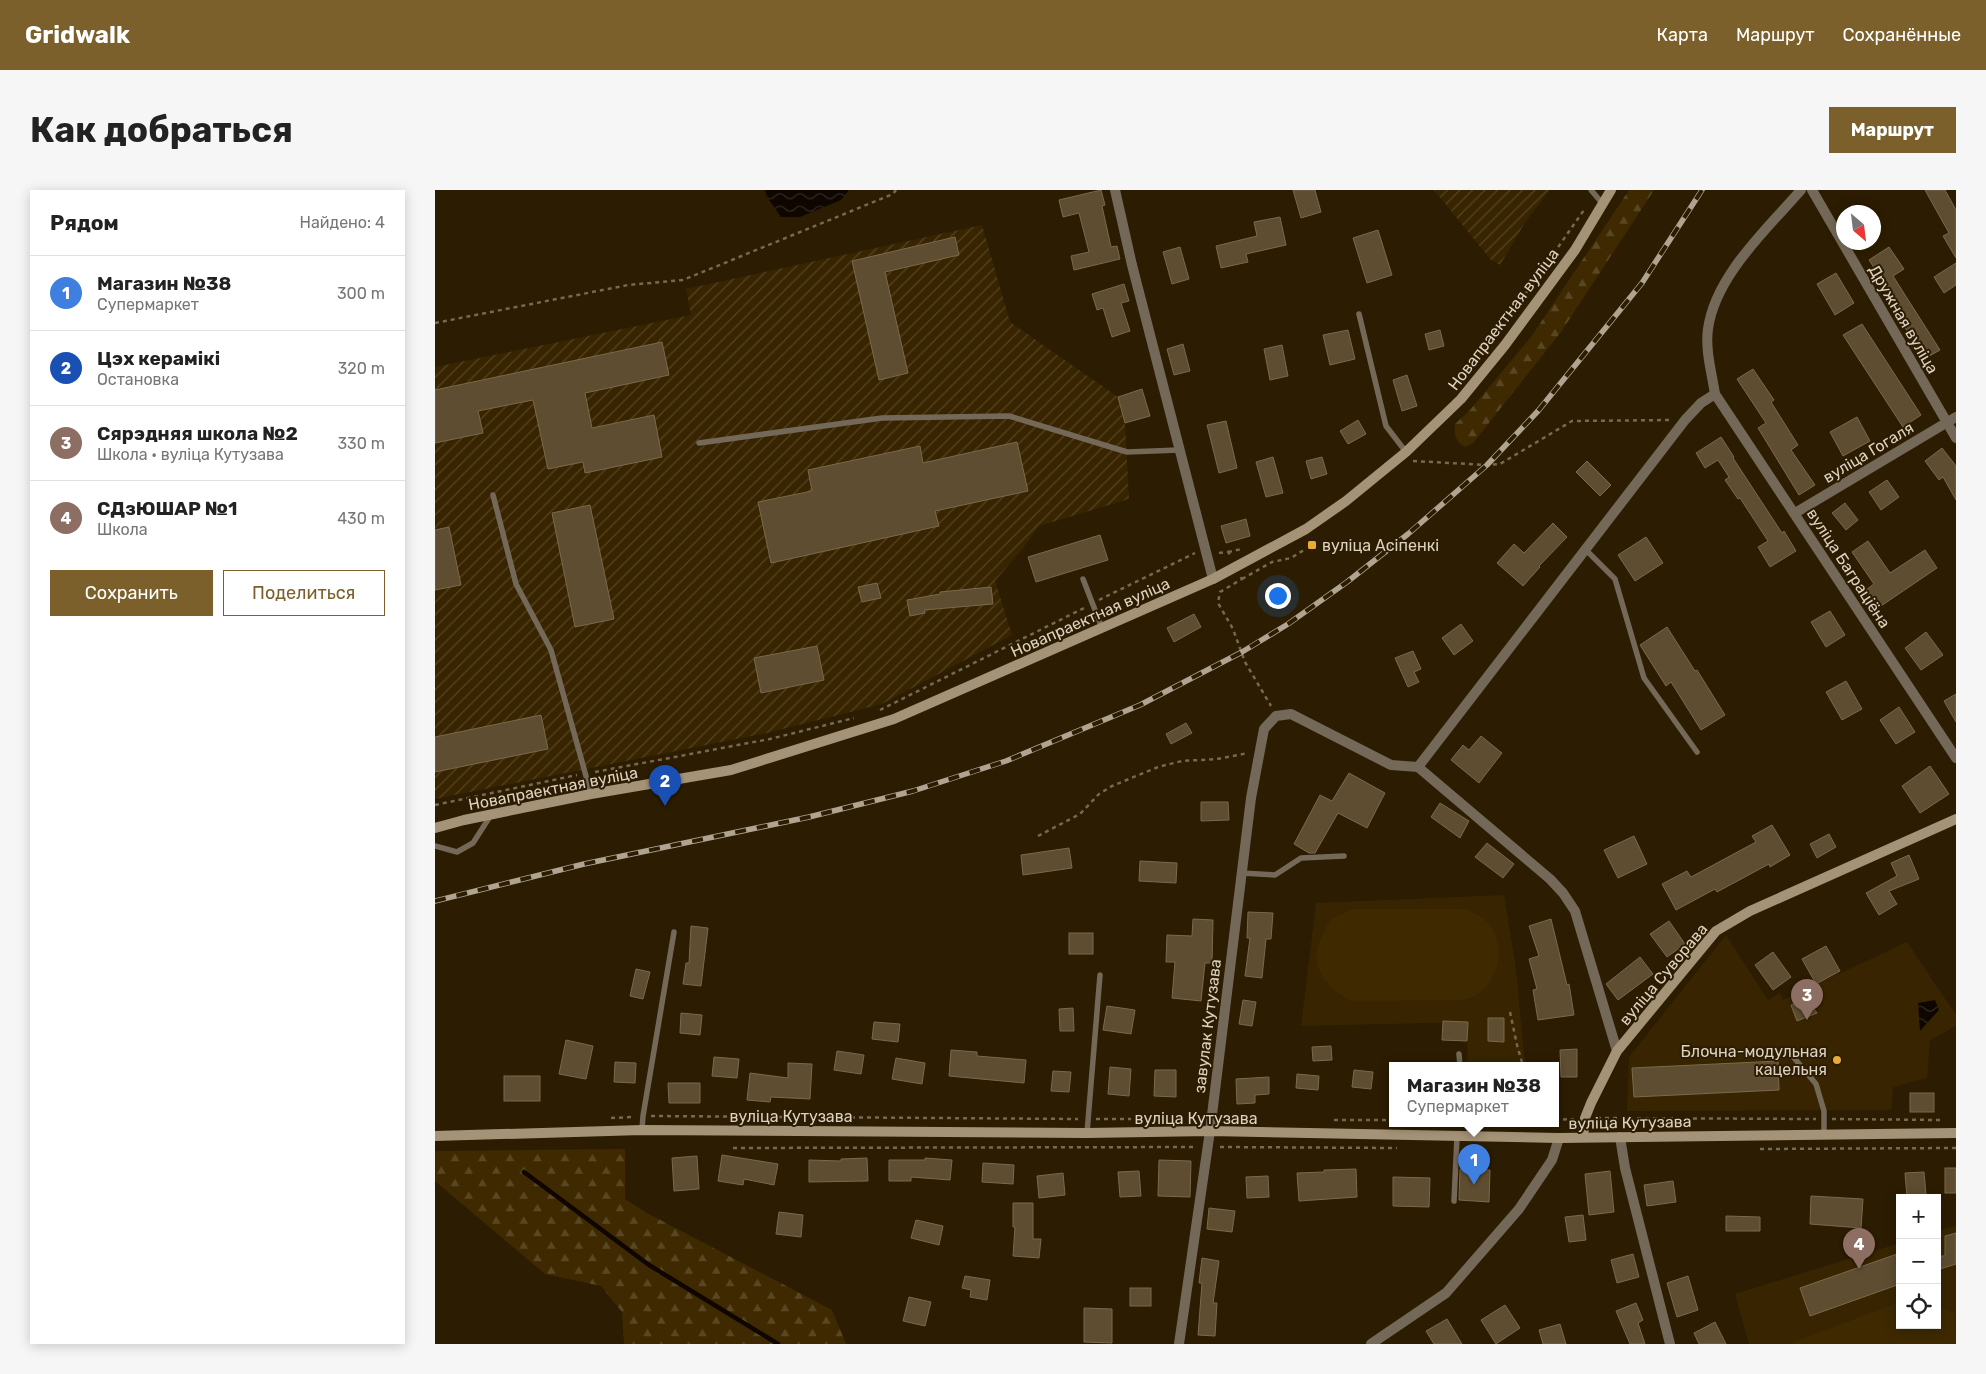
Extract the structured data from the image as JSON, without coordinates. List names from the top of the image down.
{
  "streets": {
    "street": [
      "Новапраектная вуліца",
      "Дружная вуліца",
      "вуліца Гогаля",
      "вуліца Баграціёна",
      "вуліца Суворава",
      "завулак Кутузава",
      "вуліца Кутузава"
    ]
  },
  "crossings": [
    ["Дружная вуліца", "вуліца Гогаля"],
    ["вуліца Гогаля", "вуліца Баграціёна"],
    ["вуліца Суворава", "вуліца Кутузава"],
    ["завулак Кутузава", "вуліца Кутузава"]
  ],
  "places": {
    "transit": ["вуліца Асіпенкі"],
    "other": ["Блочна-модульная кацельня"]
  },
  "north": "bottom right",
  "page": {
    "header": "Gridwalk",
    "nav": ["Карта", "Маршрут", "Сохранённые"],
    "buttons": [
      "Маршрут",
      ["Сохранить", "Поделиться"]
    ],
    "title": "Как добраться",
    "heading": ["Рядом", "Найдено: 4"],
    "list": [
      {
        "mark": "1",
        "name": "Магазин №38",
        "note": "Супермаркет",
        "value": "300 m"
      },
      {
        "mark": "2",
        "name": "Цэх керамікі",
        "note": "Остановка",
        "value": "320 m"
      },
      {
        "mark": "3",
        "name": "Сярэдняя школа №2",
        "note": "Школа · вуліца Кутузава",
        "value": "330 m"
      },
      {
        "mark": "4",
        "name": "СДзЮШАР №1",
        "note": "Школа",
        "value": "430 m"
      }
    ],
    "pins": [
      "2",
      "3",
      "1",
      "4"
    ],
    "popup": ["Магазин №38", "Супермаркет"],
    "map_buttons": ["+", "−"]
  }
}
